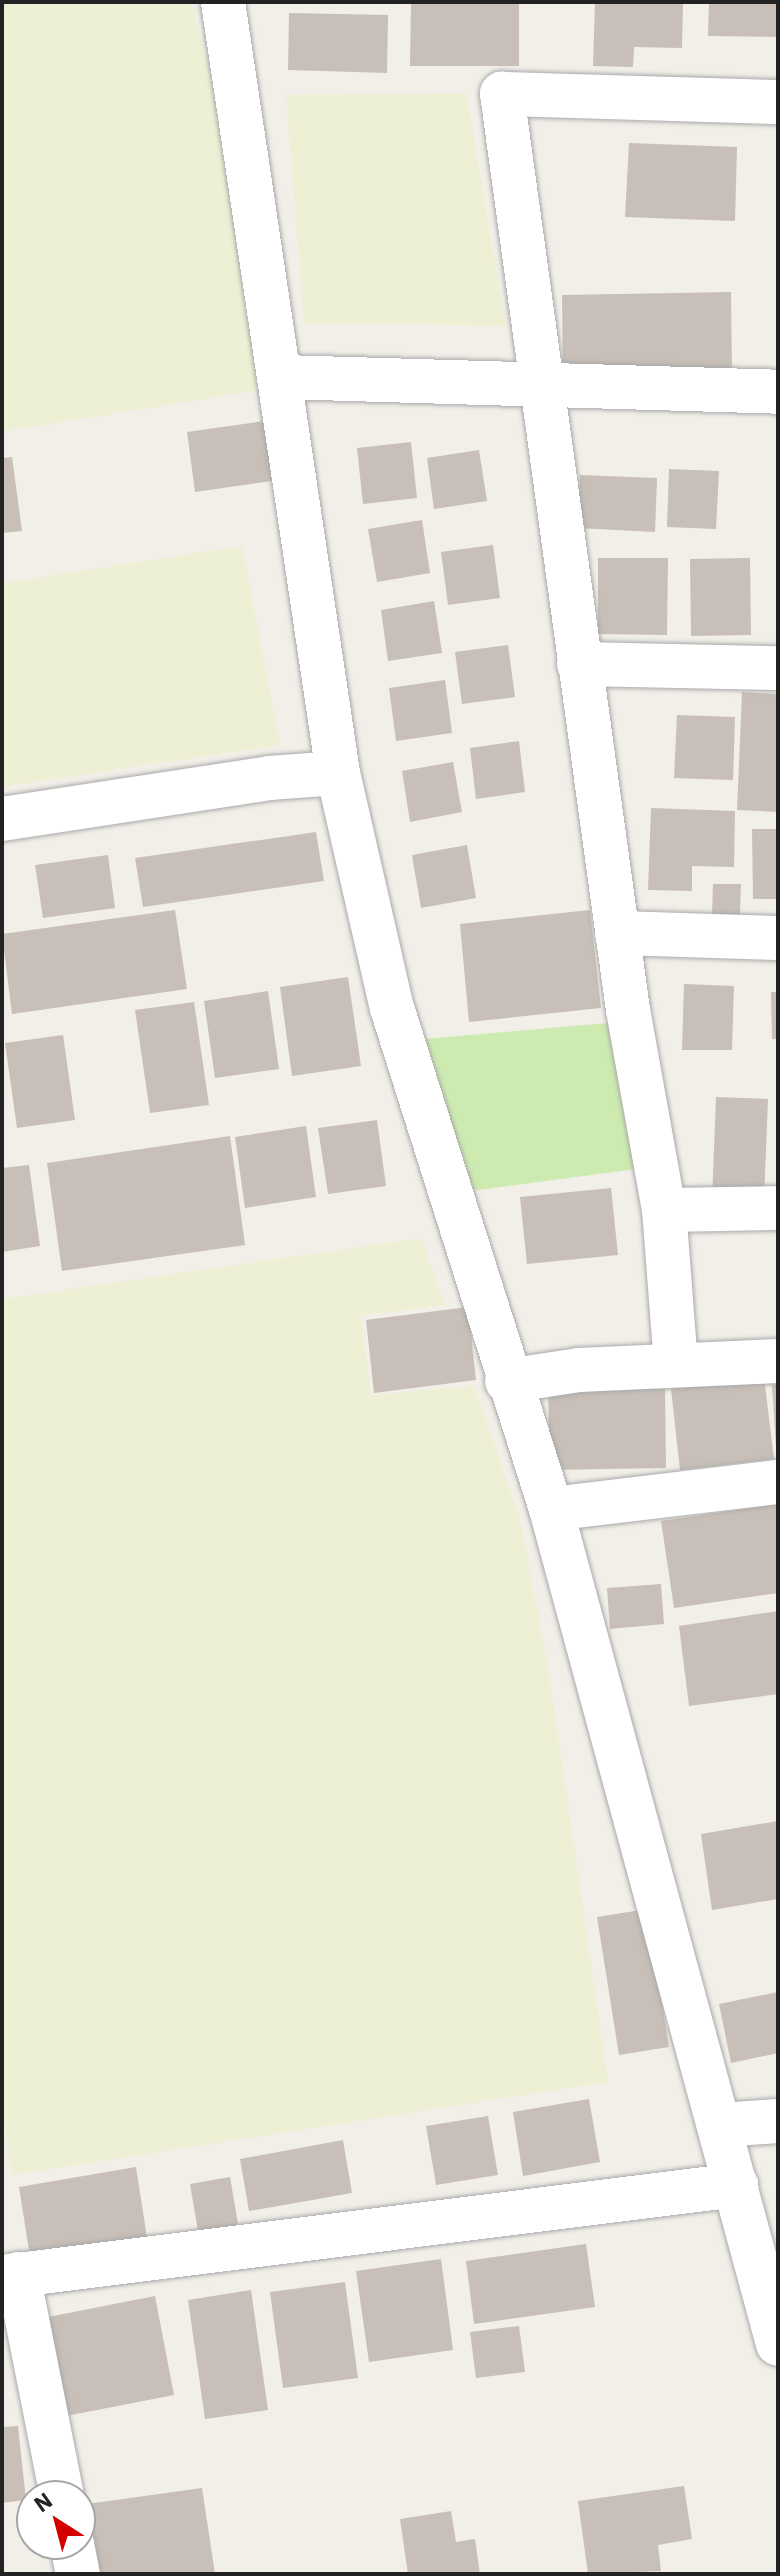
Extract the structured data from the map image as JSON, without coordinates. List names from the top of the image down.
{
  "north": "top left"
}
